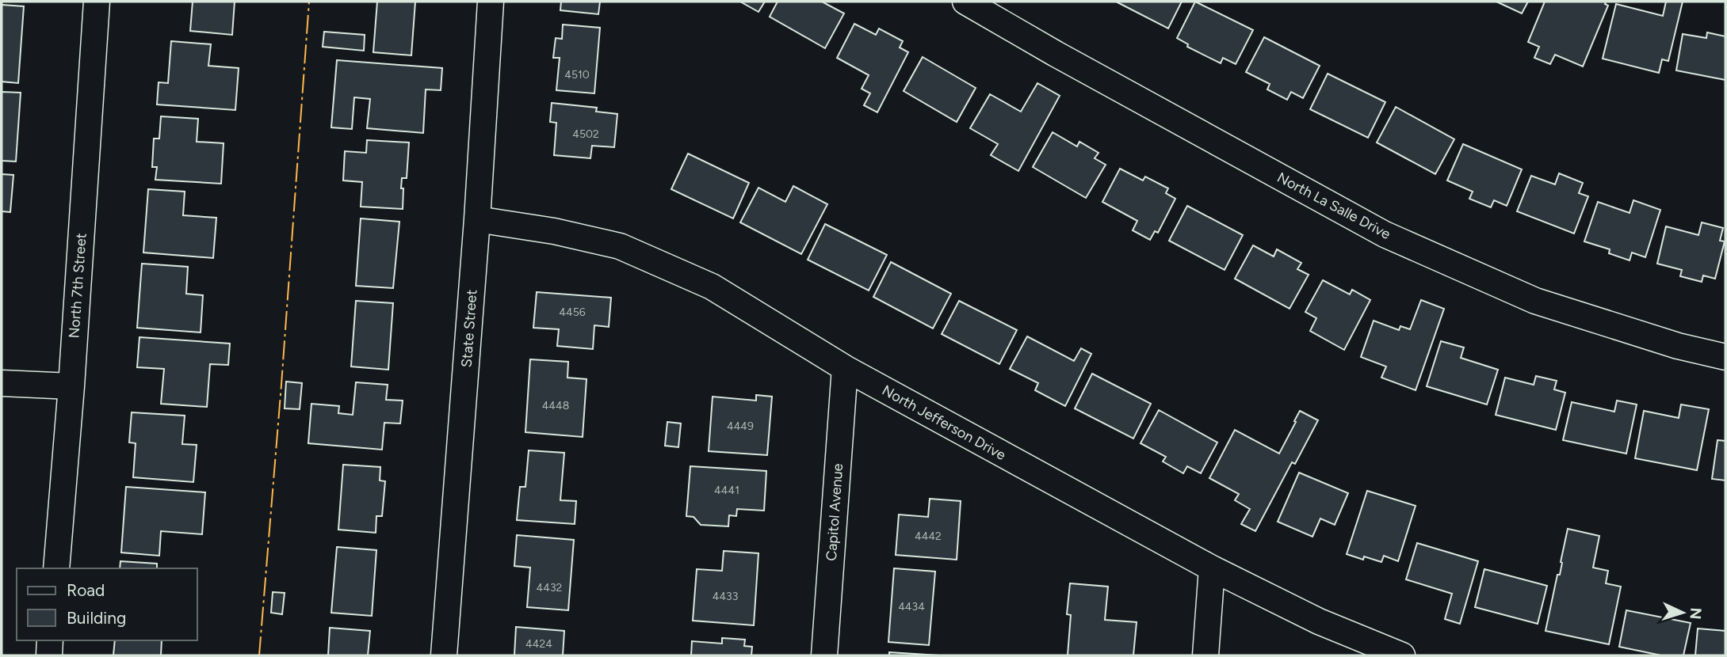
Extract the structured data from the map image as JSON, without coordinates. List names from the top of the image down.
{
  "streets": {
    "street": [
      "North La Salle Drive",
      "North 7th Street",
      "State Street",
      "North Jefferson Drive",
      "Capitol Avenue"
    ]
  },
  "crossings": [
    ["State Street", "North Jefferson Drive"],
    ["North Jefferson Drive", "Capitol Avenue"]
  ],
  "house_numbers": [
    "4510",
    "4502",
    "4456",
    "4448",
    "4449",
    "4441",
    "4442",
    "4432",
    "4433",
    "4434",
    "4424"
  ],
  "legend": ["Road", "Building"],
  "north": "right"
}
